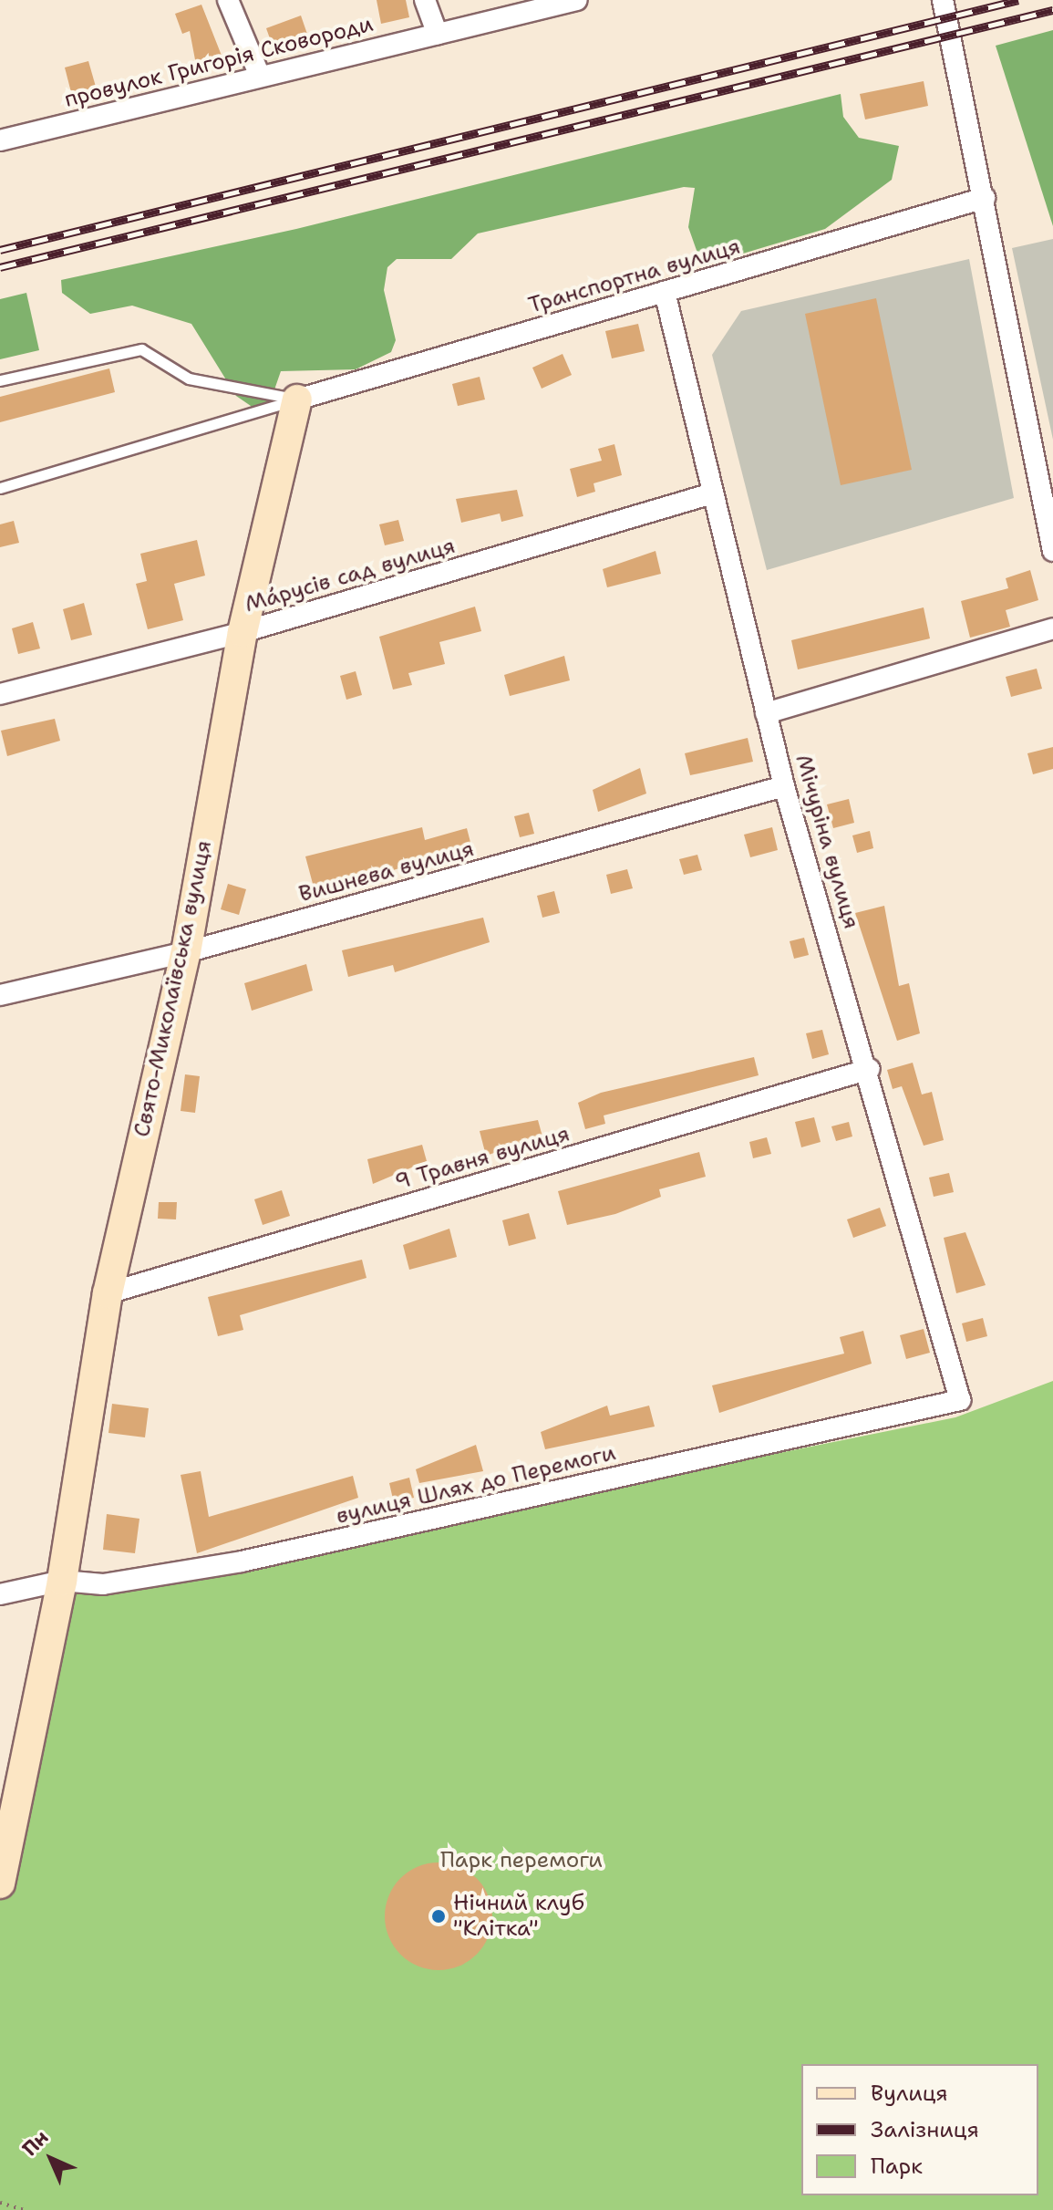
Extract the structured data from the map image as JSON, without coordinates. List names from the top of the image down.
{
  "streets": {
    "street": [
      "провулок Григорія Сковороди",
      "Транспортна вулиця",
      "Мáрусів сад вулиця",
      "Мічуріна вулиця",
      "Вишнева вулиця",
      "Свято-Миколаївська вулиця",
      "9 Травня вулиця",
      "вулиця Шлях до Перемоги"
    ]
  },
  "crossings": [
    ["Транспортна вулиця", "Мічуріна вулиця"],
    ["Транспортна вулиця", "Свято-Миколаївська вулиця"],
    ["Мáрусів сад вулиця", "Мічуріна вулиця"],
    ["Мáрусів сад вулиця", "Свято-Миколаївська вулиця"],
    ["Мічуріна вулиця", "Вишнева вулиця"],
    ["Мічуріна вулиця", "9 Травня вулиця"],
    ["Мічуріна вулиця", "вулиця Шлях до Перемоги"],
    ["Вишнева вулиця", "Свято-Миколаївська вулиця"],
    ["Свято-Миколаївська вулиця", "9 Травня вулиця"],
    ["Свято-Миколаївська вулиця", "вулиця Шлях до Перемоги"]
  ],
  "parks": ["Парк перемоги"],
  "places": ["Нічний клуб \"Клітка\""],
  "legend": ["Вулиця", "Залізниця", "Парк"],
  "north": "top left"
}
